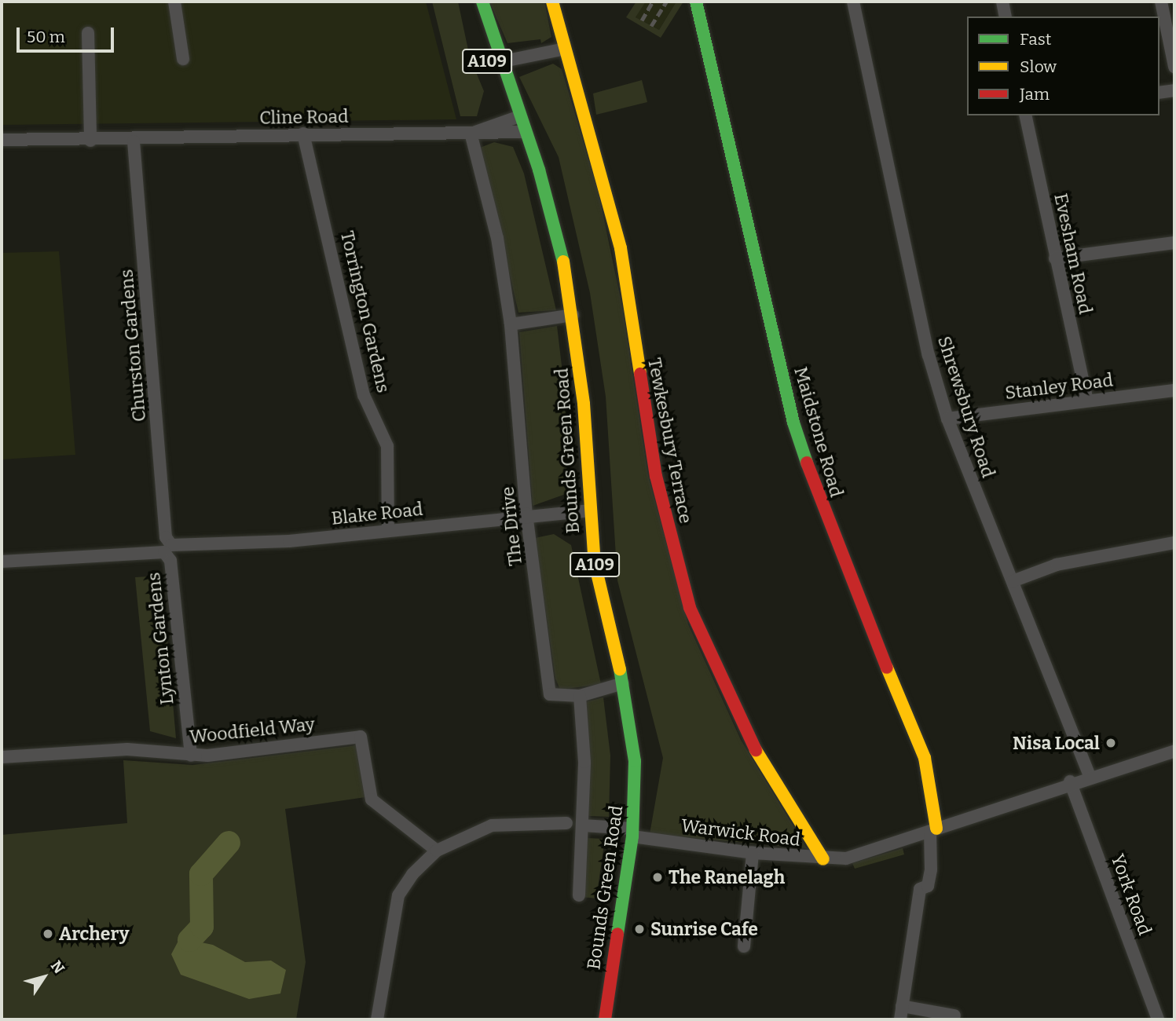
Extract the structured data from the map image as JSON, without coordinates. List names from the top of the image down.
{
  "streets": {
    "street": [
      "A109",
      "Cline Road",
      "Evesham Road",
      "Torrington Gardens",
      "Churston Gardens",
      "Stanley Road",
      "Shrewsbury Road",
      "Maidstone Road",
      "Tewkesbury Terrace",
      "Bounds Green Road",
      "Blake Road",
      "The Drive",
      "Lynton Gardens",
      "Woodfield Way",
      "Warwick Road",
      "York Road"
    ]
  },
  "crossings": [
    ["Cline Road", "Torrington Gardens"],
    ["Cline Road", "Churston Gardens"],
    ["Cline Road", "Bounds Green Road"],
    ["Cline Road", "The Drive"],
    ["Evesham Road", "Stanley Road"],
    ["Torrington Gardens", "Blake Road"],
    ["Churston Gardens", "Blake Road"],
    ["Churston Gardens", "Lynton Gardens"],
    ["Stanley Road", "Shrewsbury Road"],
    ["Maidstone Road", "Warwick Road"],
    ["Tewkesbury Terrace", "Warwick Road"],
    ["Bounds Green Road", "Blake Road"],
    ["Bounds Green Road", "The Drive"],
    ["Bounds Green Road", "Warwick Road"],
    ["Blake Road", "The Drive"],
    ["Blake Road", "Lynton Gardens"],
    ["Lynton Gardens", "Woodfield Way"]
  ],
  "places": [
    "Nisa Local",
    "The Ranelagh",
    "Sunrise Cafe",
    "Archery"
  ],
  "legend": ["Fast", "Slow", "Jam"],
  "scale_bar": "50 m",
  "north": "top right"
}
